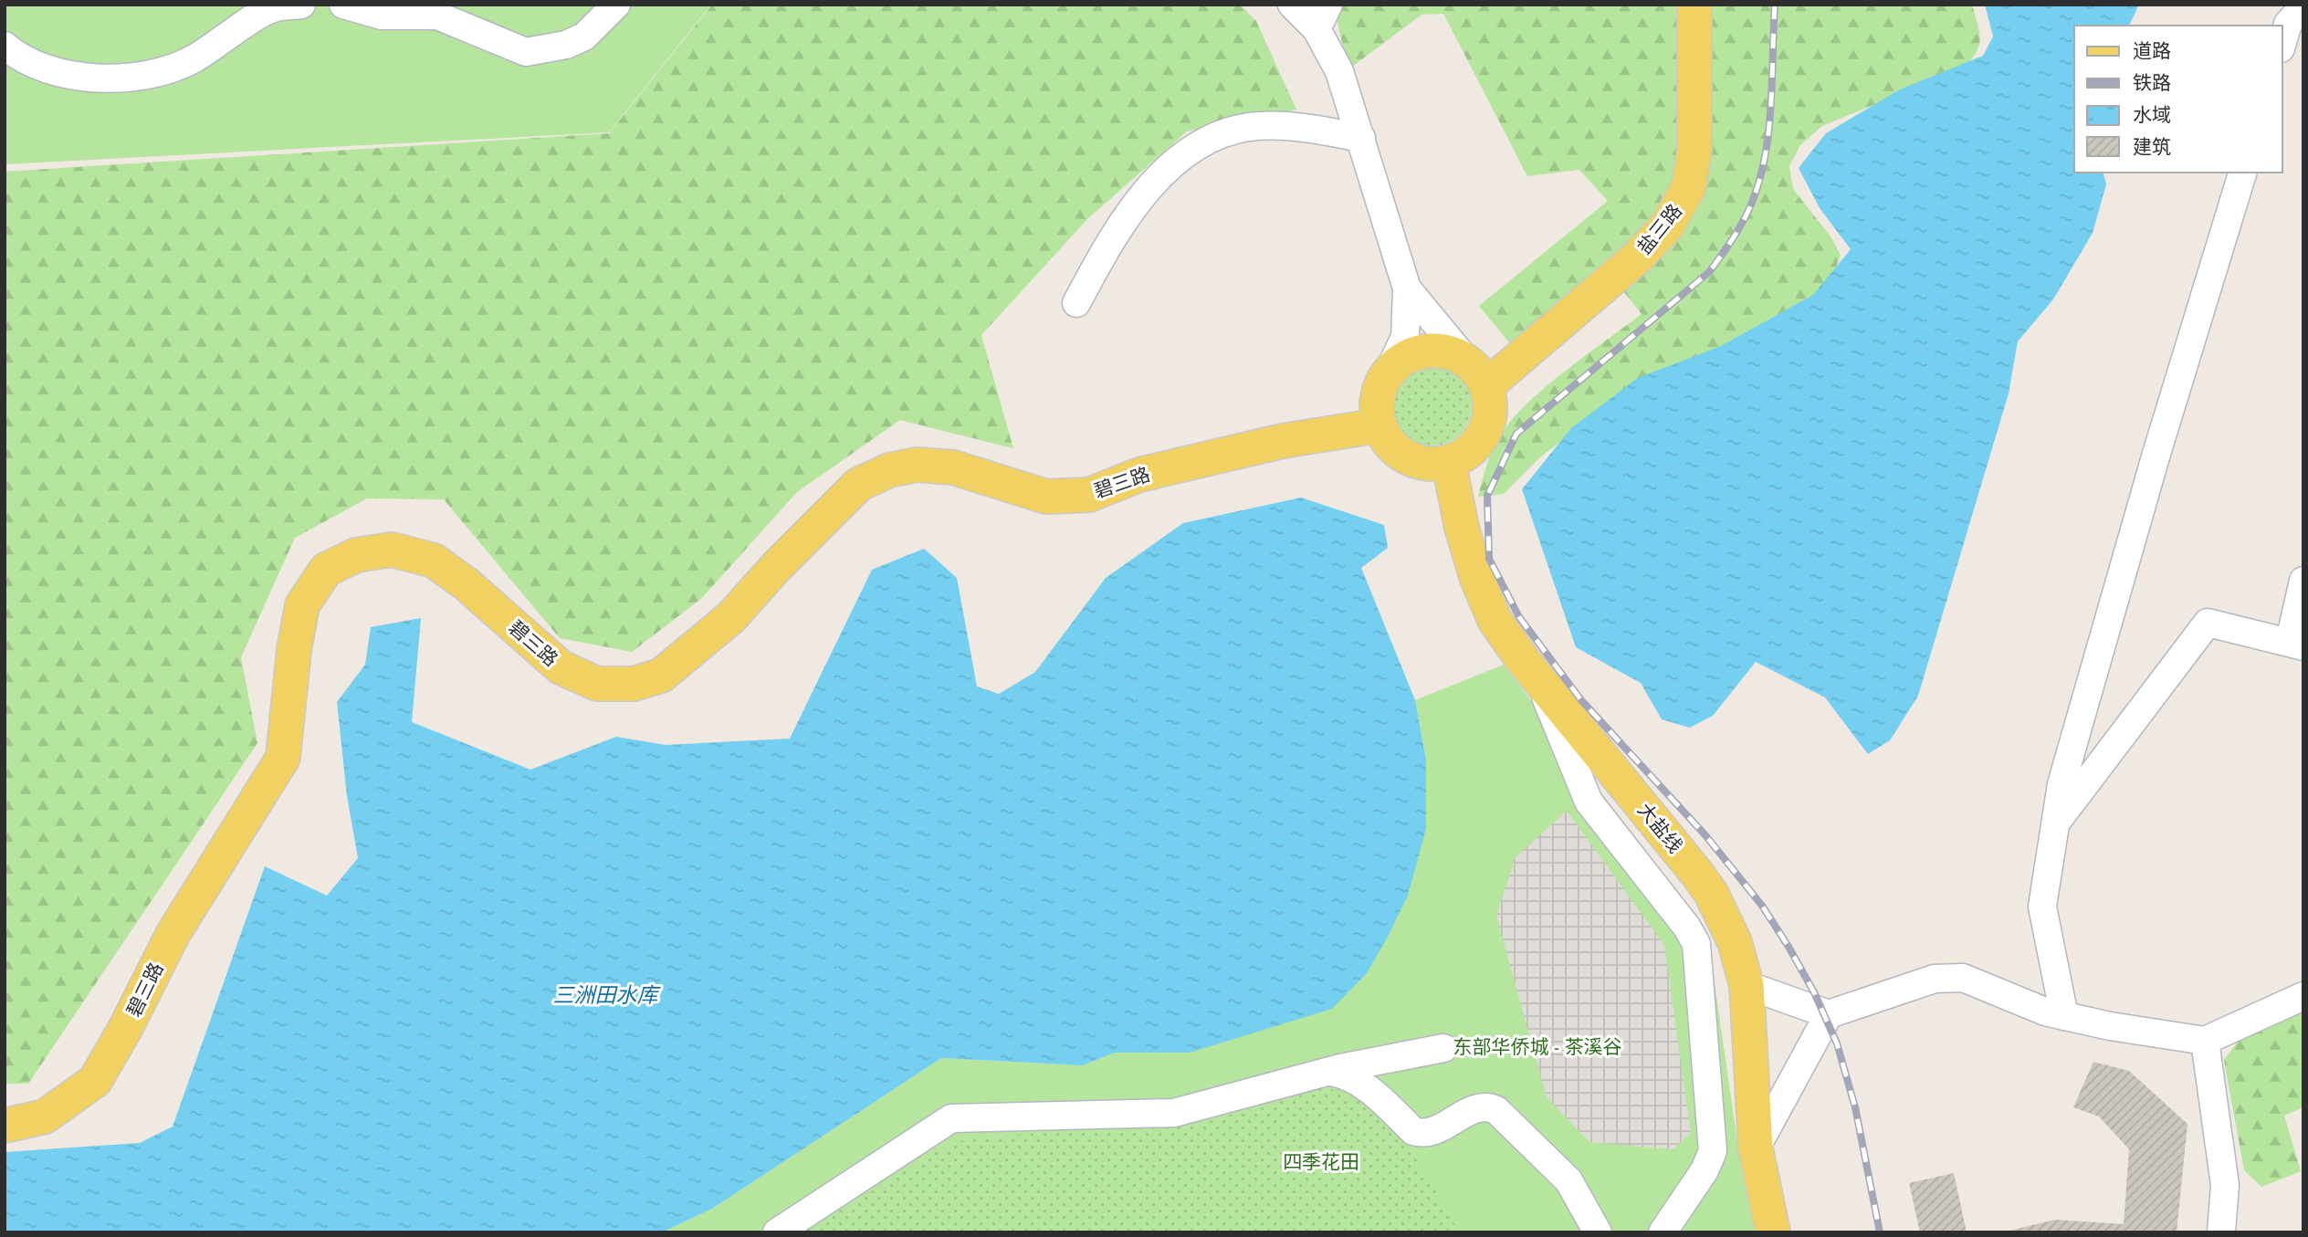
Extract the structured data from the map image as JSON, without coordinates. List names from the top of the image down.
{
  "streets": {
    "main road": ["盐三路", "碧三路", "大盐线"]
  },
  "crossings": [
    ["盐三路", "碧三路"],
    ["盐三路", "大盐线"],
    ["碧三路", "大盐线"]
  ],
  "water": ["三洲田水库"],
  "parks": ["东部华侨城 - 茶溪谷", "四季花田"],
  "legend": [
    "道路",
    "铁路",
    "水域",
    "建筑"
  ]
}
